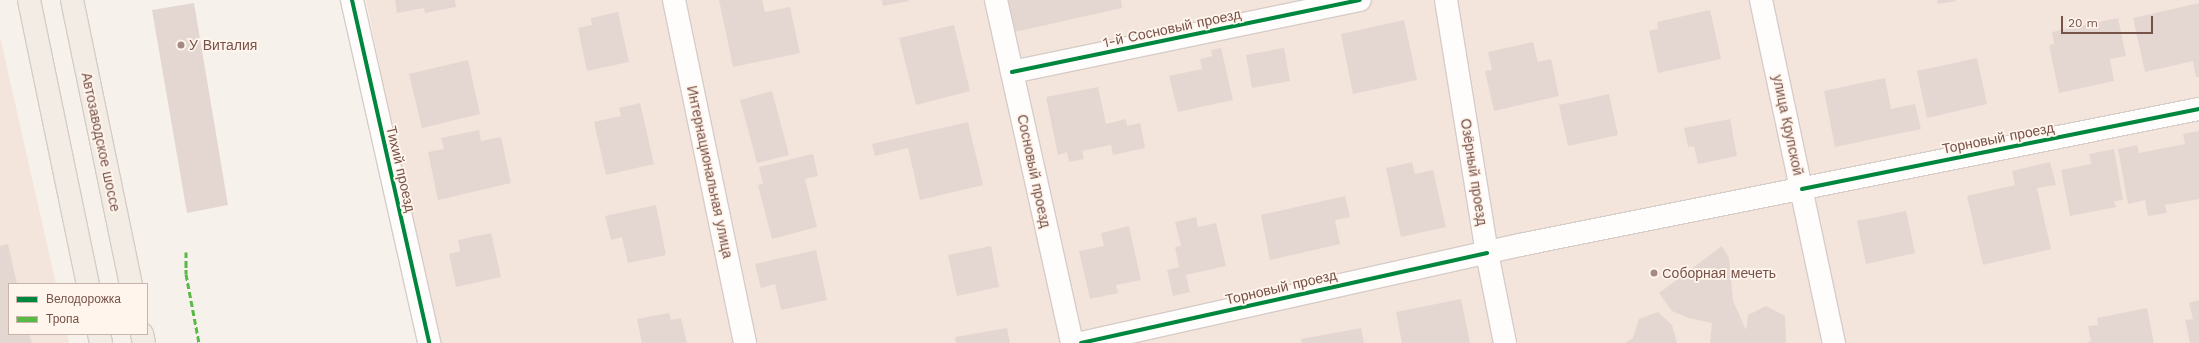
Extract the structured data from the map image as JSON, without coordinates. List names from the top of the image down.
{
  "streets": {
    "main road": ["Автозаводское шоссе"],
    "street": [
      "1-й Сосновый проезд",
      "улица Крупской",
      "Торновый проезд",
      "Тихий проезд",
      "Сосновый проезд",
      "Интернациональная улица",
      "Озёрный проезд"
    ]
  },
  "crossings": [
    ["1-й Сосновый проезд", "Сосновый проезд"],
    ["улица Крупской", "Торновый проезд"],
    ["Торновый проезд", "Озёрный проезд"]
  ],
  "places": ["У Виталия", "Cоборная мечеть"],
  "legend": ["Велодорожка", "Тропа"],
  "scale_bar": "20 m"
}
